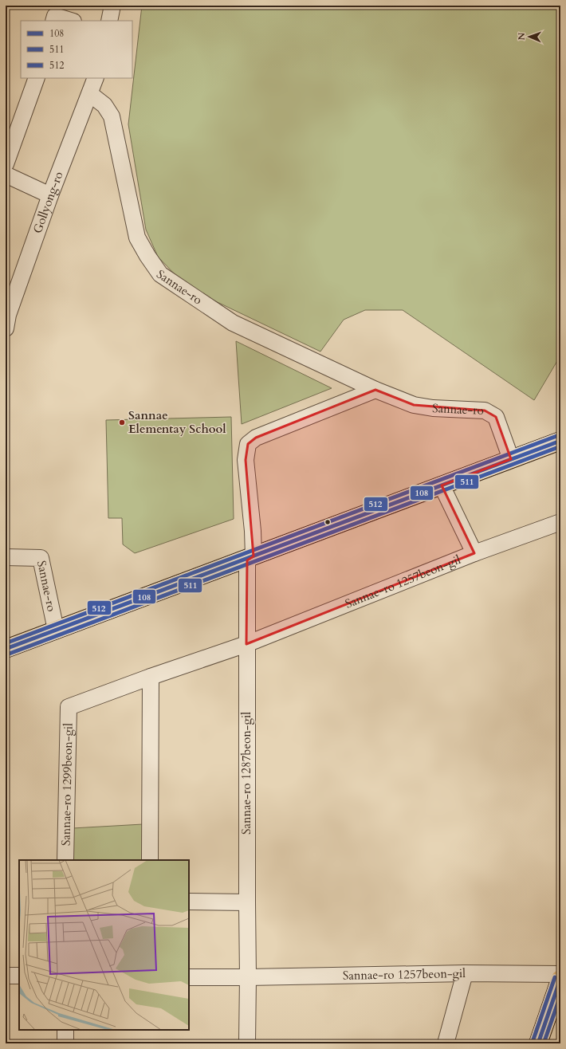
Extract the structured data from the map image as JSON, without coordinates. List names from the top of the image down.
{
  "streets": {
    "main road": ["Sannae-ro"],
    "street": [
      "Gollyong-ro",
      "Sannae-ro 1257beon-gil",
      "Sannae-ro 1287beon-gil",
      "Sannae-ro 1299beon-gil"
    ]
  },
  "crossings": [
    ["Gollyong-ro", "Sannae-ro"],
    ["Sannae-ro", "Sannae-ro 1287beon-gil"],
    ["Sannae-ro 1257beon-gil", "Sannae-ro 1287beon-gil"]
  ],
  "places": ["Sannae Elementay School"],
  "lines": ["transit line 512", "transit line 108", "transit line 511"],
  "legend": ["108", "511", "512"],
  "north": "left"
}
